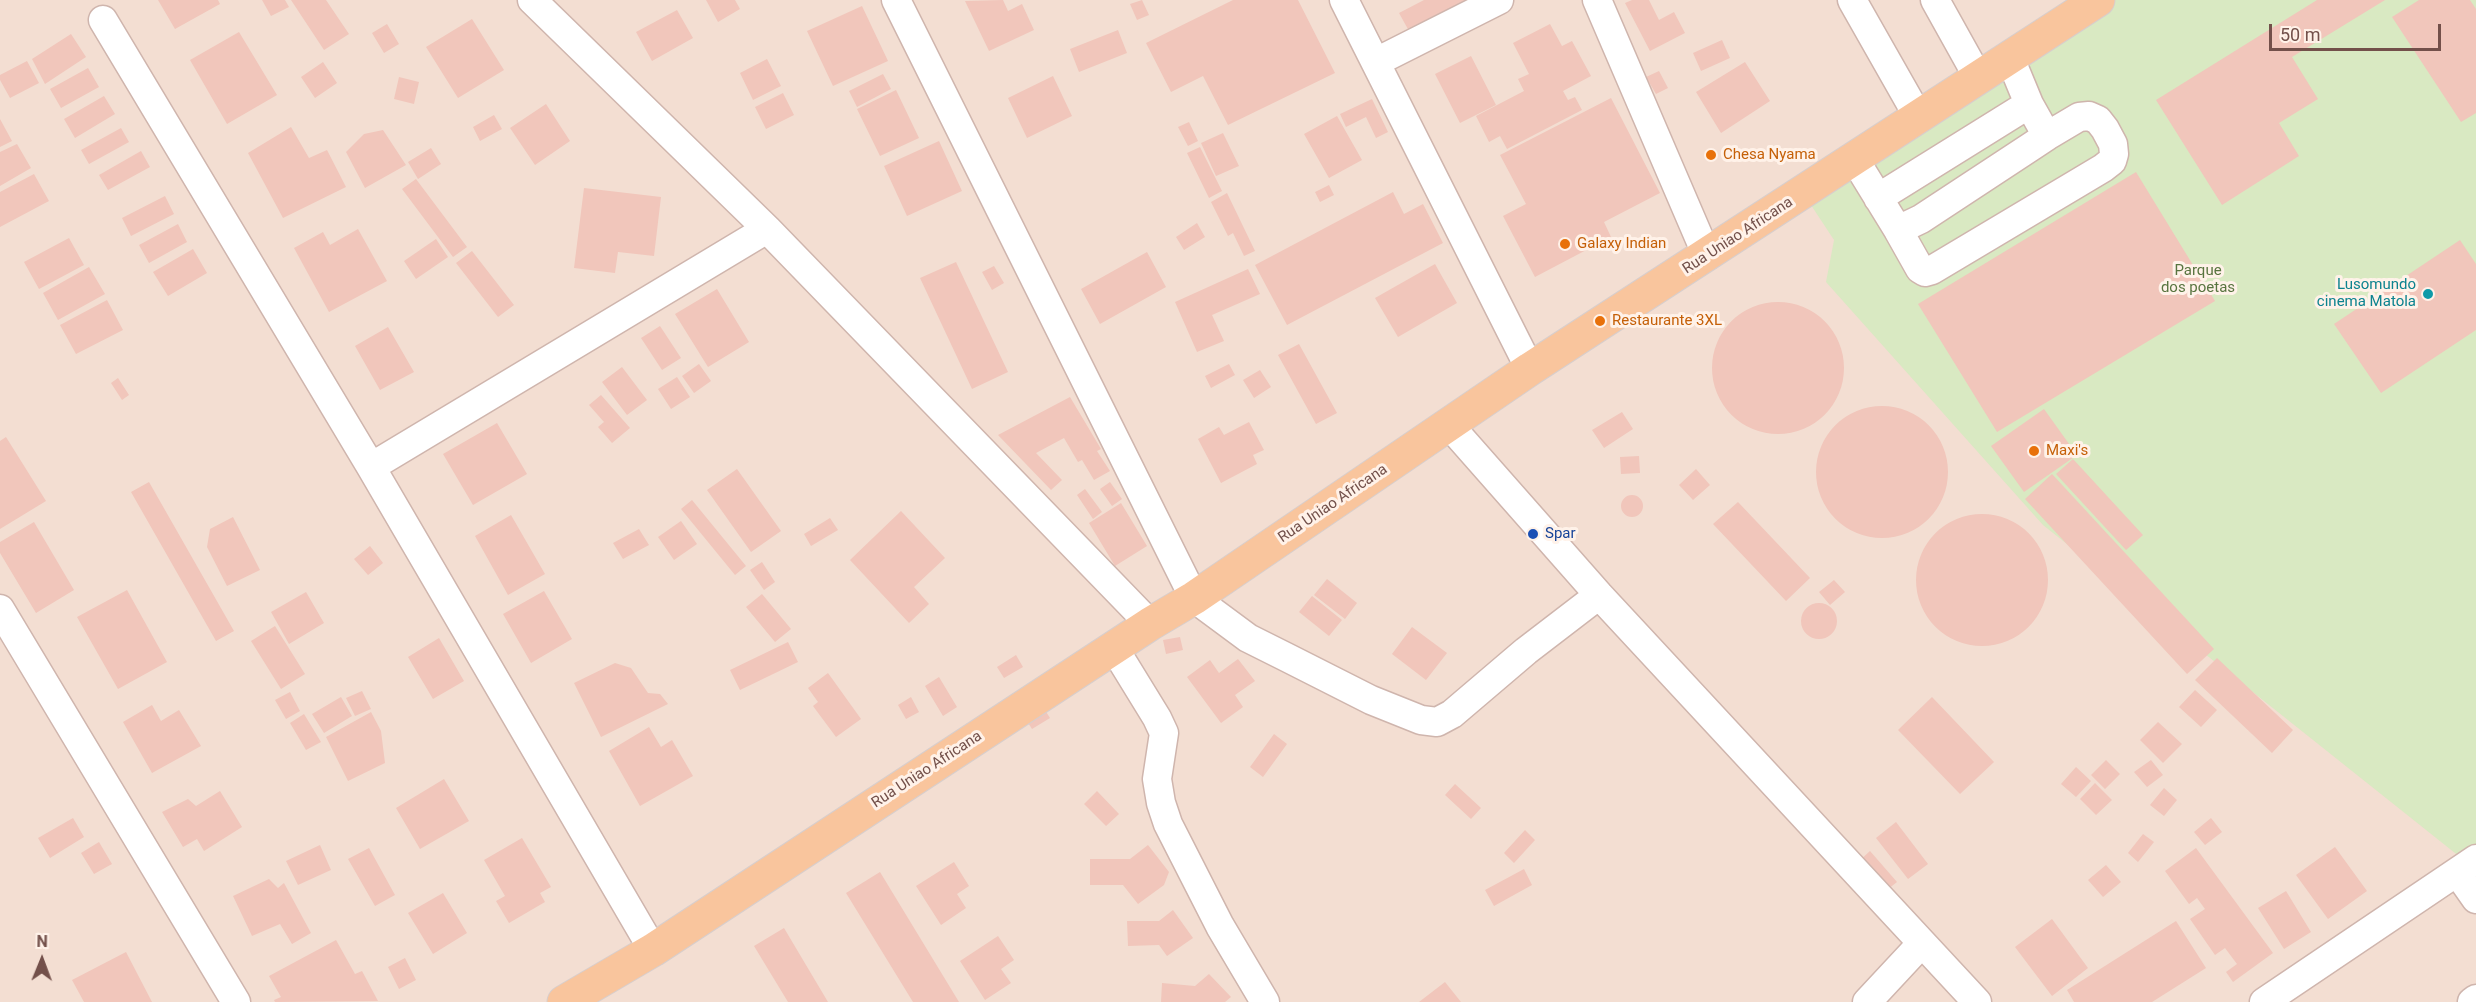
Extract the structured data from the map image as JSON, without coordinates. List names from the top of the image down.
{
  "streets": {
    "main road": ["Rua Uniao Africana"]
  },
  "parks": ["Parque dos poetas"],
  "places": [
    "Chesa Nyama",
    "Galaxy Indian",
    "Lusomundo cinema Matola",
    "Restaurante 3XL",
    "Maxi's",
    "Spar"
  ],
  "scale_bar": "50 m",
  "north": "top"
}
